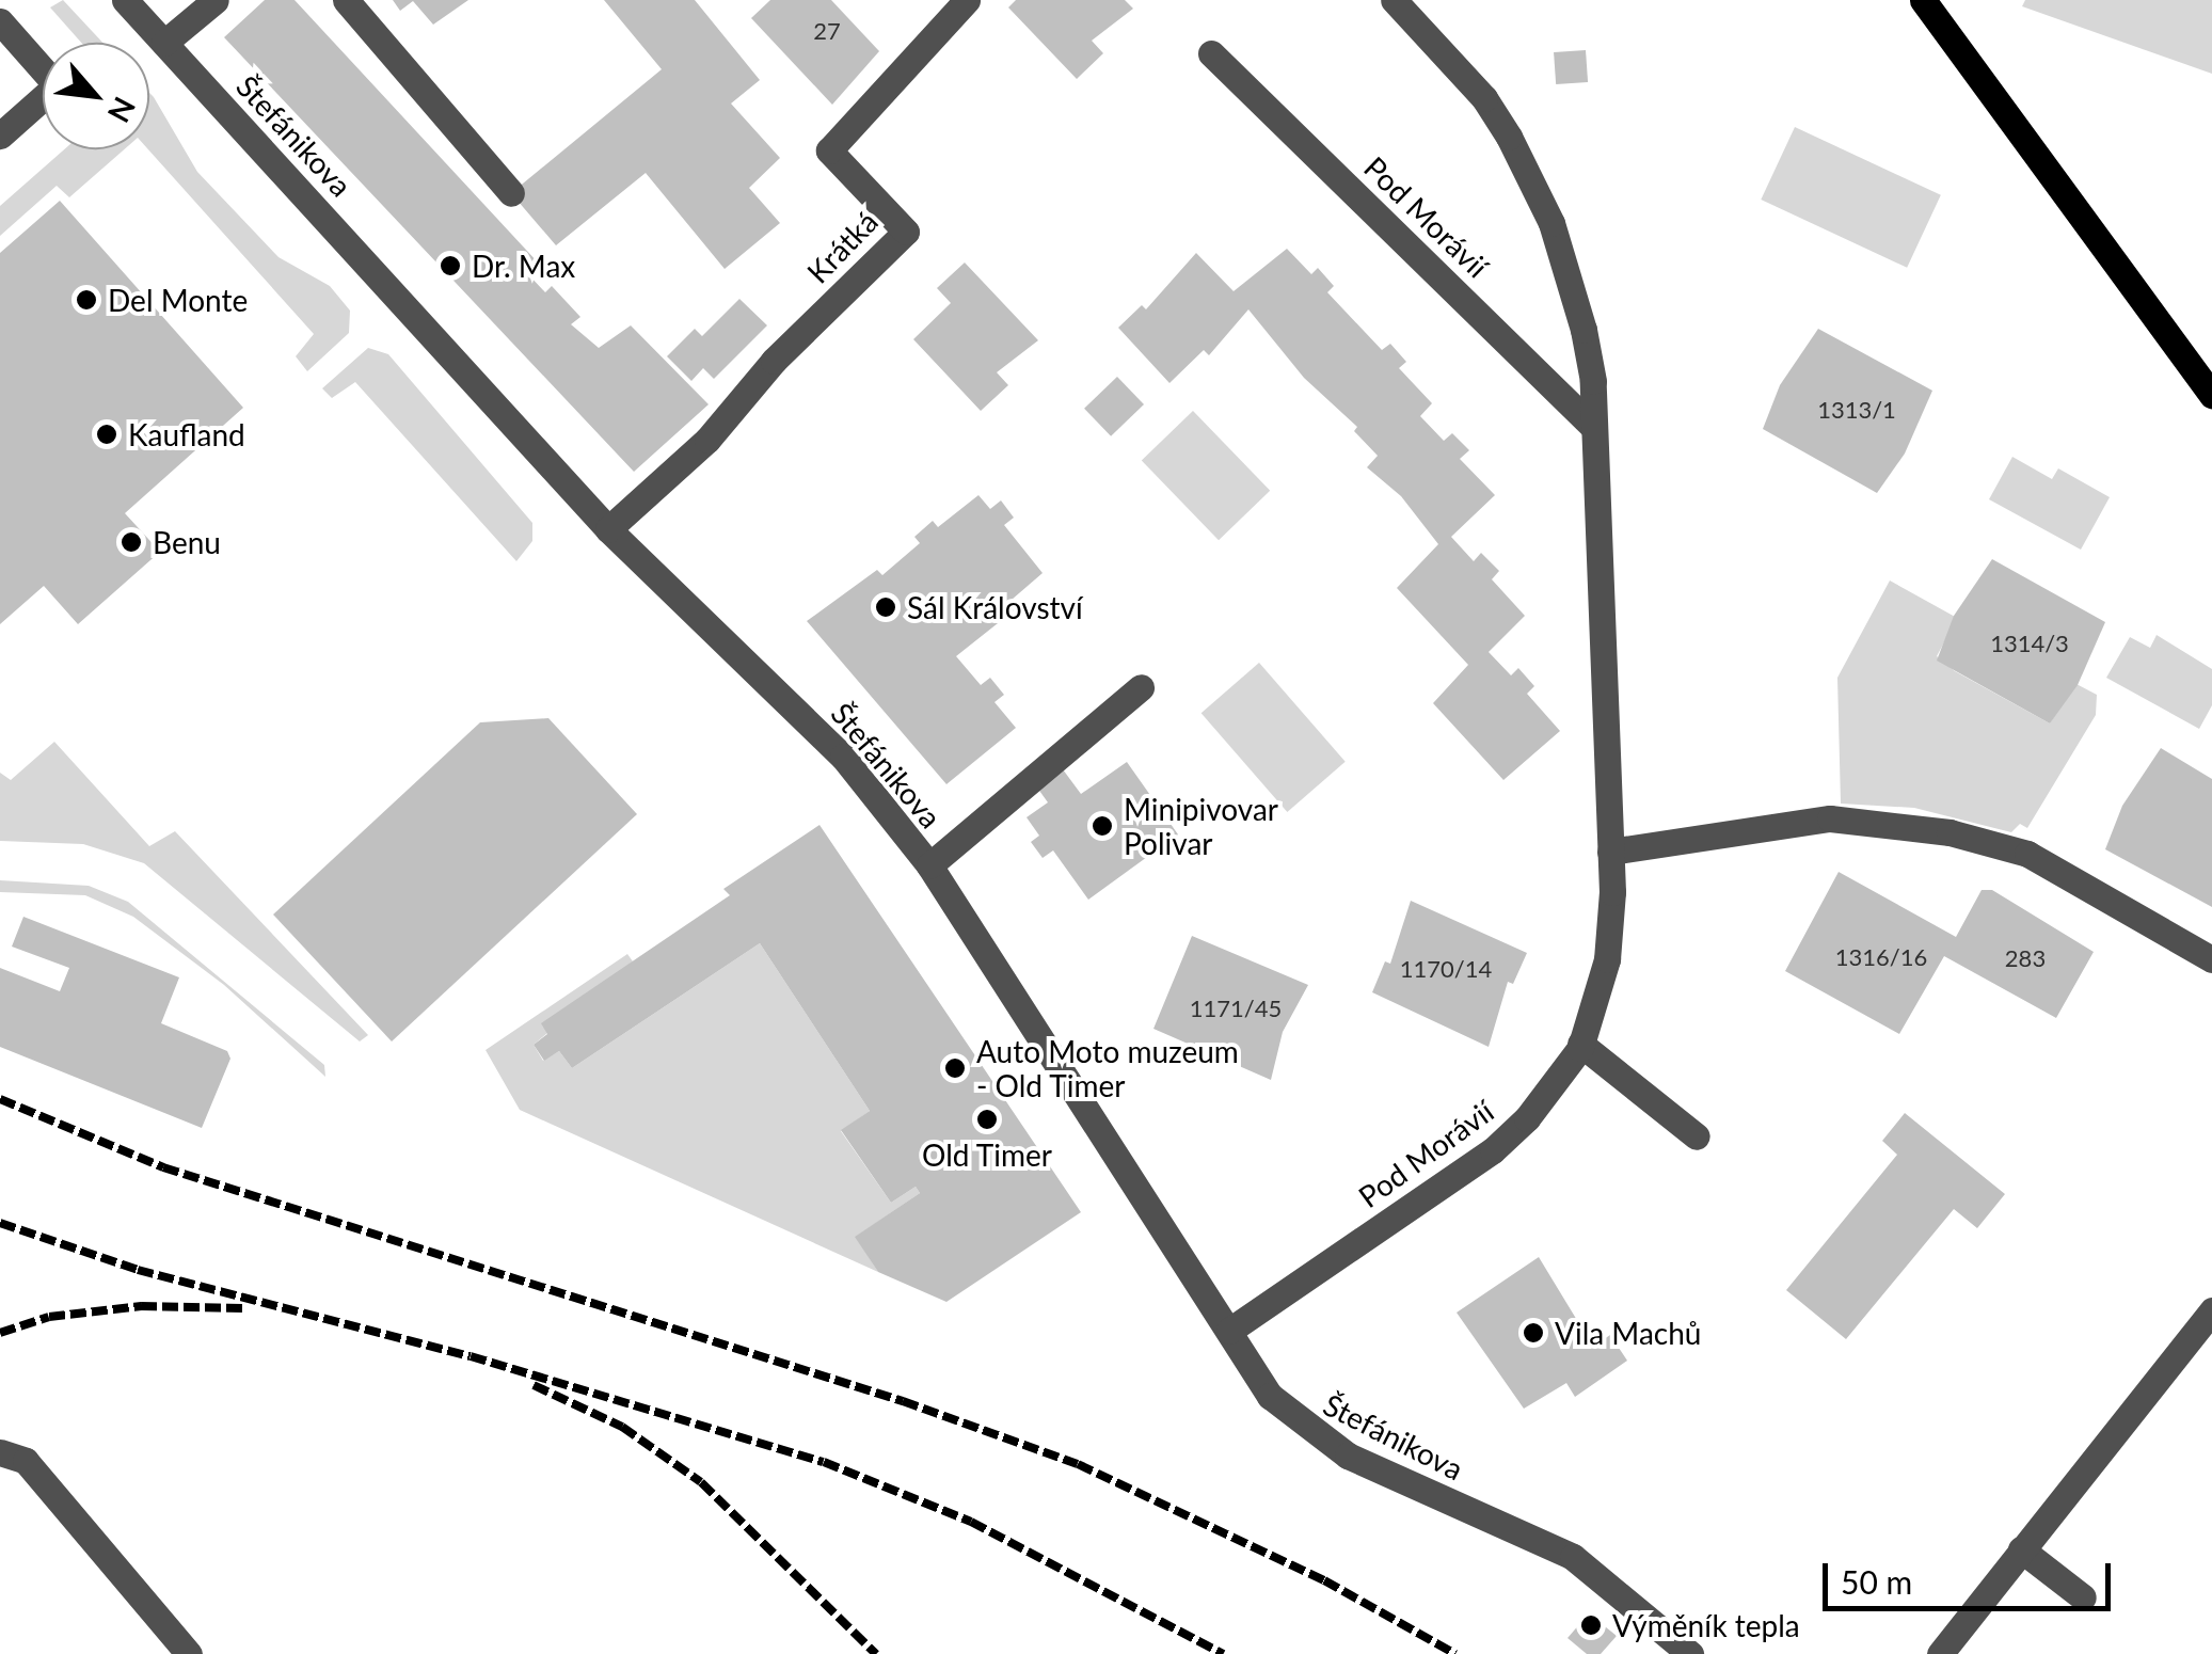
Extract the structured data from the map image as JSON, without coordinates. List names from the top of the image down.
{
  "streets": {
    "street": ["Štefánikova", "Pod Morávií", "Krátká"]
  },
  "crossings": [
    ["Štefánikova", "Pod Morávií"],
    ["Štefánikova", "Krátká"]
  ],
  "places": [
    "Dr. Max",
    "Del Monte",
    "Kaufland",
    "Benu",
    "Sál Království",
    "Minipivovar Polivar",
    "Auto Moto muzeum - Old Timer",
    "Old Timer",
    "Vila Machů",
    "Výměník tepla"
  ],
  "house_numbers": [
    "27",
    "1313/1",
    "1314/3",
    "1316/16",
    "283",
    "1170/14",
    "1171/45"
  ],
  "scale_bar": "50 m",
  "north": "bottom right"
}
